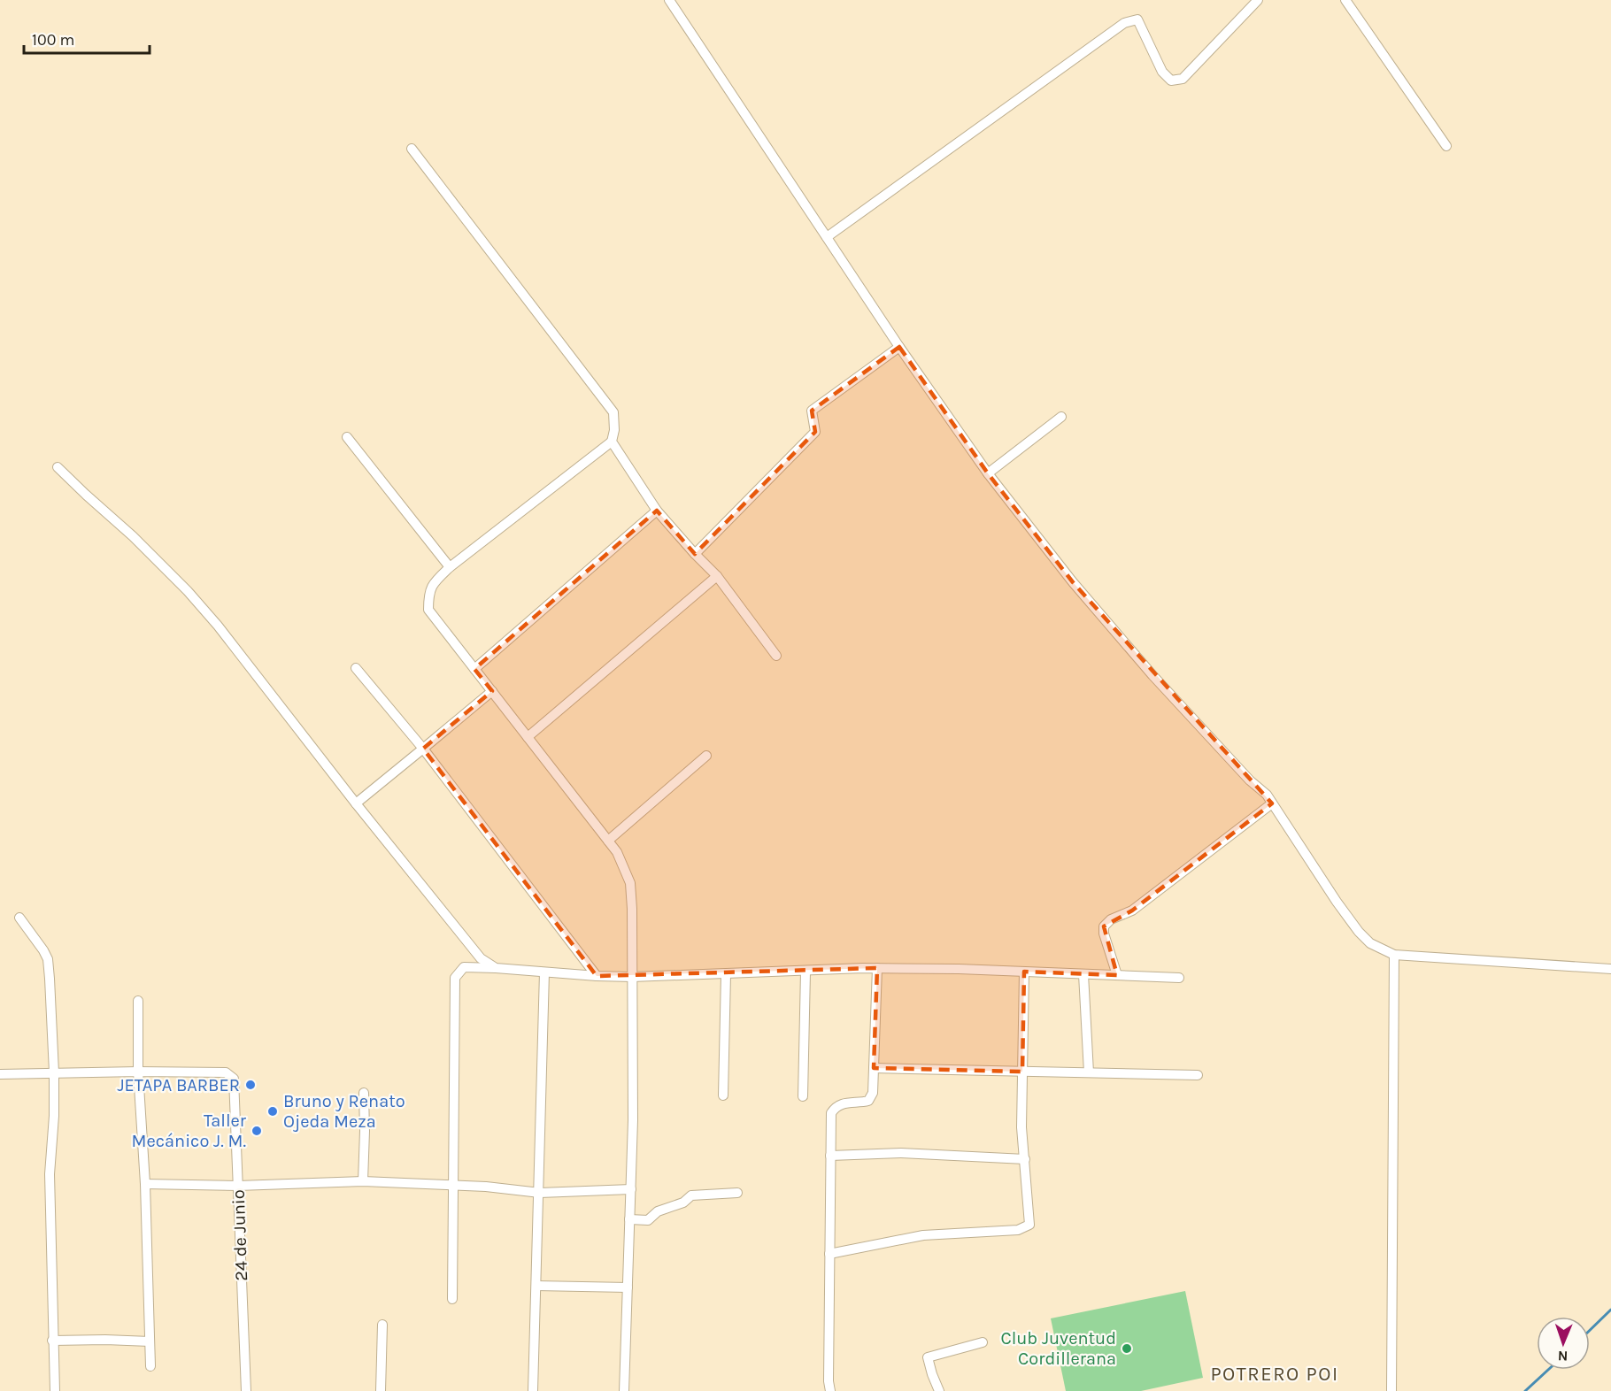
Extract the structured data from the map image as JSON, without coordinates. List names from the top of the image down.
{
  "streets": {
    "street": ["24 de Junio"]
  },
  "districts": ["POTRERO POI"],
  "places": [
    "JETAPA BARBER",
    "Bruno y Renato Ojeda Meza",
    "Taller Mecánico J. M.",
    "Club Juventud Cordillerana"
  ],
  "scale_bar": "100 m",
  "north": "bottom"
}
